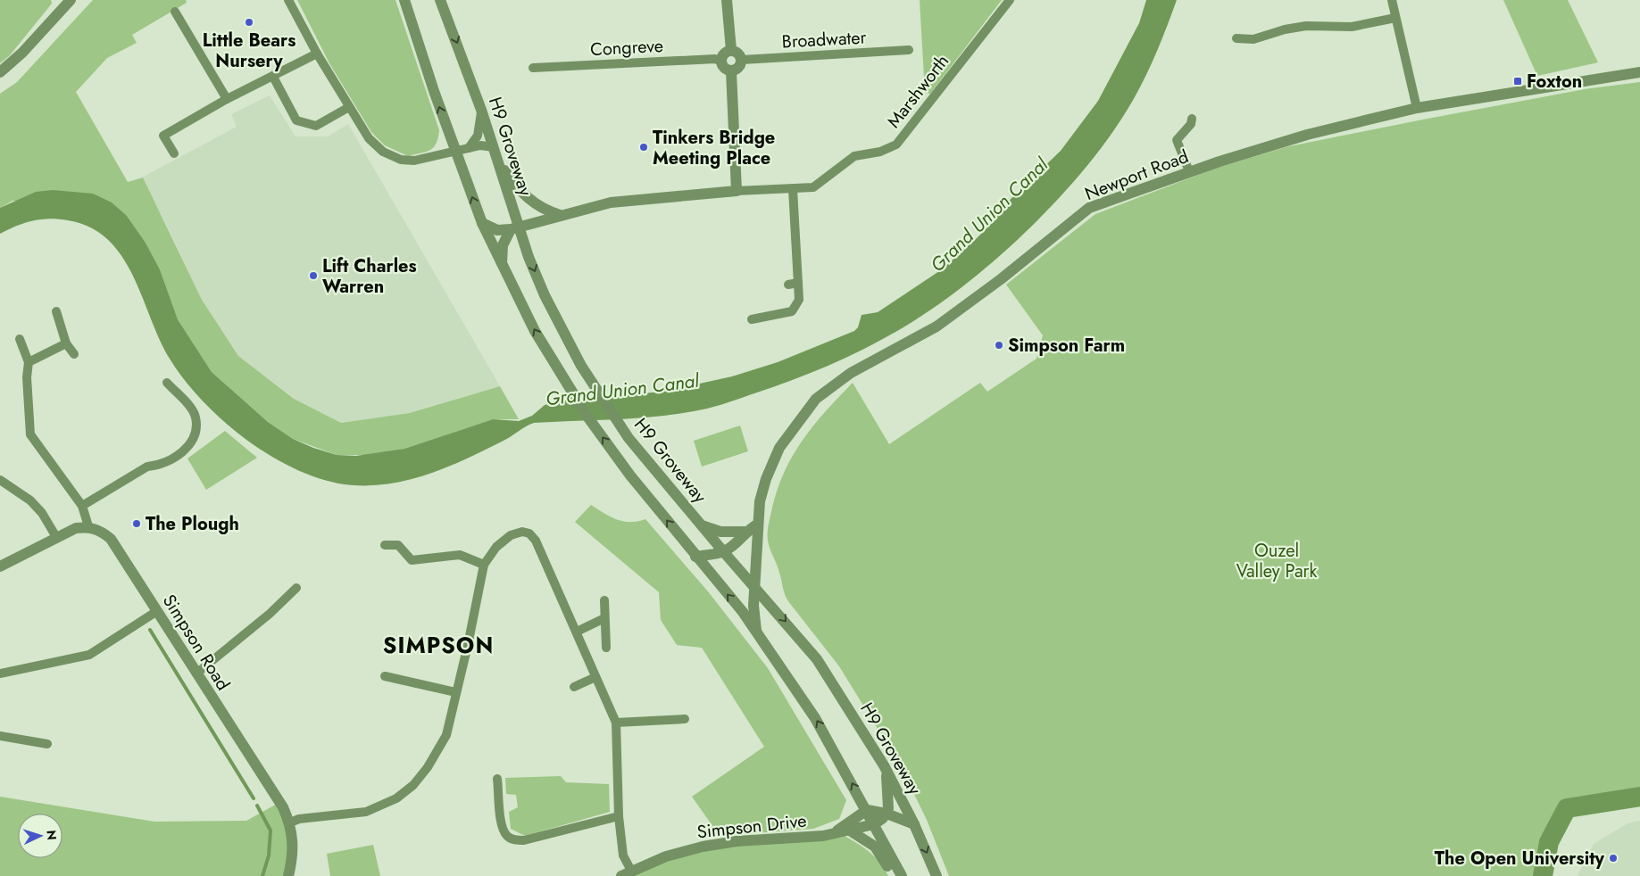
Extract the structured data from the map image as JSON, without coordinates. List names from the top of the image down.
{
  "streets": {
    "street": [
      "Broadwater",
      "Congreve",
      "Marshworth",
      "H9 Groveway",
      "Newport Road",
      "Simpson Road",
      "Simpson Drive"
    ]
  },
  "crossings": [
    ["Broadwater", "Congreve"],
    ["Marshworth", "H9 Groveway"],
    ["H9 Groveway", "Newport Road"]
  ],
  "districts": ["SIMPSON"],
  "water": ["Grand Union Canal"],
  "parks": ["Ouzel Valley Park"],
  "places": {
    "other": [
      "Little Bears Nursery",
      "Tinkers Bridge Meeting Place",
      "Lift Charles Warren",
      "Simpson Farm",
      "The Plough",
      "The Open University"
    ],
    "transit": ["Foxton"]
  },
  "north": "right"
}
